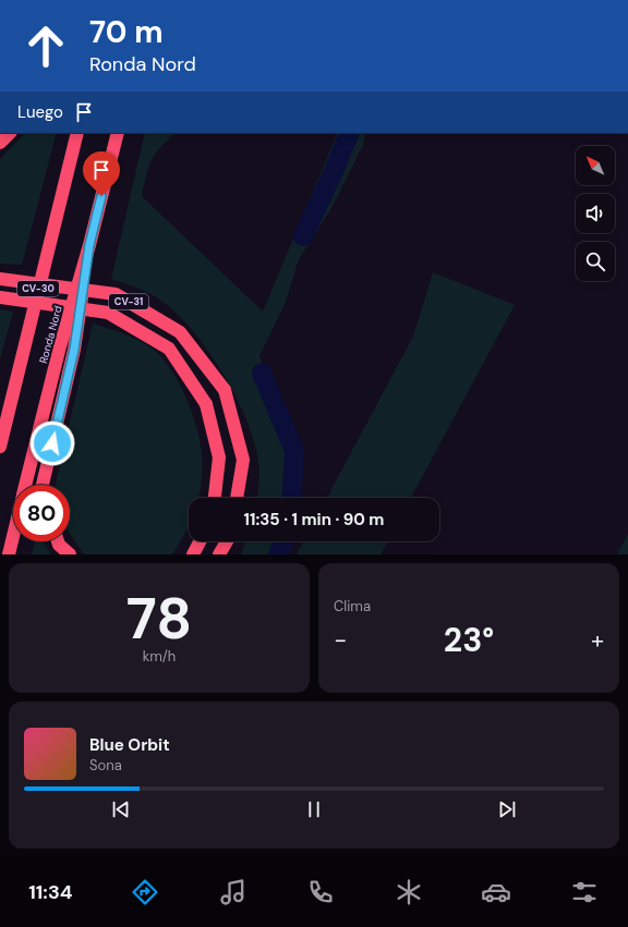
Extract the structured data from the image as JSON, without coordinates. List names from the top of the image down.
{
  "streets": {
    "highway": ["CV-30", "CV-31", "Ronda Nord"]
  },
  "north": "top left",
  "page": {
    "turn": ["70 m", "Ronda Nord"],
    "then": "Luego",
    "limit": "80",
    "trip": "11:35 · 1 min · 90 m",
    "tile": [
      ["78", "km/h"],
      "Clima"
    ],
    "heat": ["−", "23°", "+"],
    "song": ["Blue Orbit", "Sona"],
    "tabs": "11:34"
  }
}
